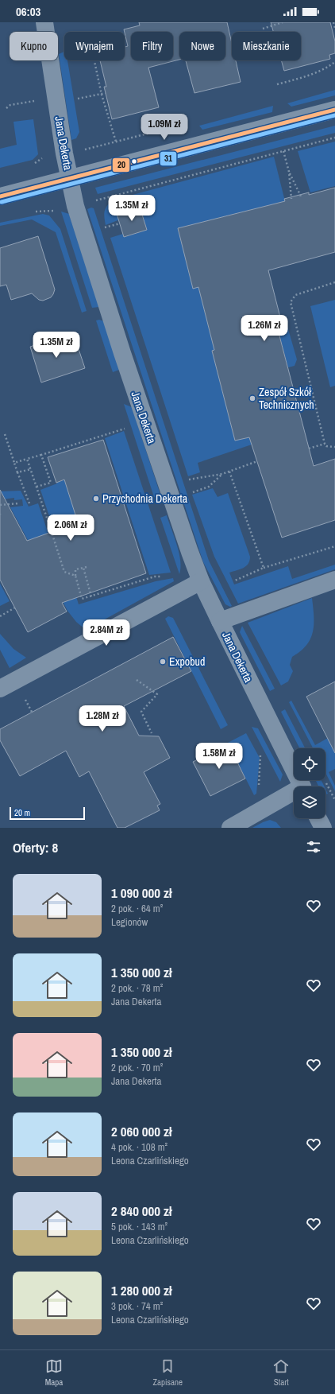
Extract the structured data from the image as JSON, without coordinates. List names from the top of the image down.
{
  "streets": {
    "street": ["Jana Dekerta"]
  },
  "places": ["Zespół Szkół Technicznych", "Przychodnia Dekerta", "Expobud"],
  "lines": ["transit line 20", "transit line 31"],
  "scale_bar": "20 m",
  "page": {
    "status": "06:03",
    "chip": [
      "Kupno",
      "Wynajem",
      "Filtry",
      "Nowe",
      "Mieszkanie"
    ],
    "price": [
      "1.09M zł",
      "1.35M zł",
      "1.26M zł",
      "1.35M zł",
      "2.06M zł",
      "2.84M zł",
      "1.28M zł",
      "1.58M zł"
    ],
    "scale": "20 m",
    "heading": "Oferty: 8",
    "list": [
      {
        "name": "1 090 000 zł",
        "note": "2 pok. · 64 m² · Legionów"
      },
      {
        "name": "1 350 000 zł",
        "note": "2 pok. · 78 m² · Jana Dekerta"
      },
      {
        "name": "1 350 000 zł",
        "note": "2 pok. · 70 m² · Jana Dekerta"
      },
      {
        "name": "2 060 000 zł",
        "note": "4 pok. · 108 m² · Leona Czarlińskiego"
      },
      {
        "name": "2 840 000 zł",
        "note": "5 pok. · 143 m² · Leona Czarlińskiego"
      },
      {
        "name": "1 280 000 zł",
        "note": "3 pok. · 74 m² · Leona Czarlińskiego"
      }
    ],
    "tabs": ["Mapa", "Zapisane", "Start"]
  }
}
